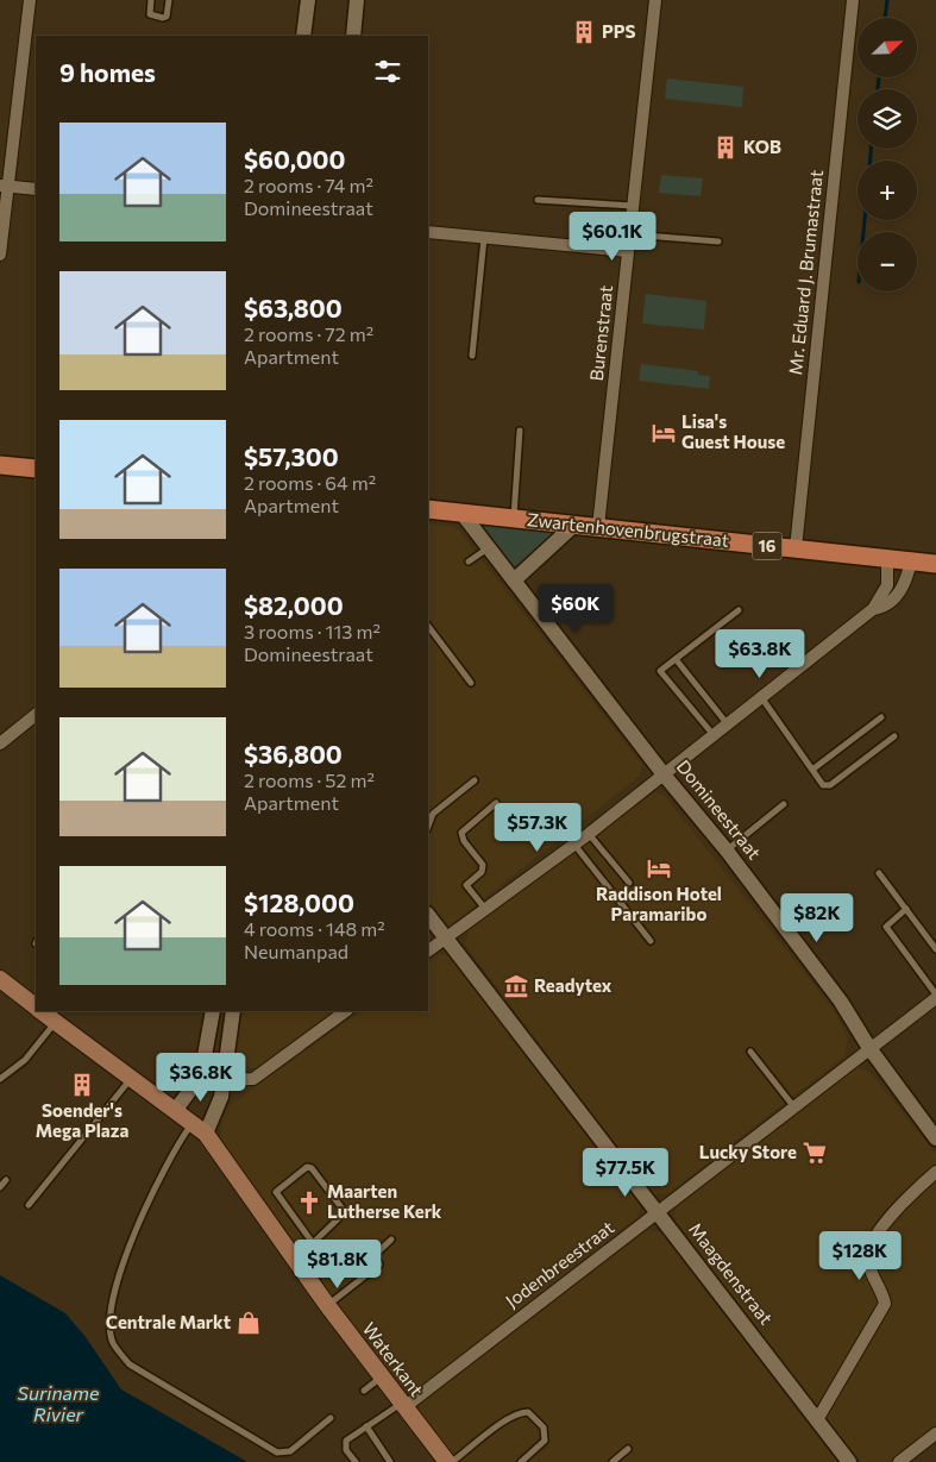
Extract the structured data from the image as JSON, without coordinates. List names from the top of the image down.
{
  "streets": {
    "main road": ["Zwartenhovenbrugstraat", "16", "Waterkant"],
    "street": [
      "Mr. Eduard J. Brumastraat",
      "Burenstraat",
      "Domineestraat",
      "Jodenbreestraat",
      "Maagdenstraat"
    ]
  },
  "crossings": [
    ["Mr. Eduard J. Brumastraat", "Zwartenhovenbrugstraat"],
    ["Burenstraat", "Zwartenhovenbrugstraat"],
    ["Zwartenhovenbrugstraat", "Domineestraat"],
    ["Domineestraat", "Jodenbreestraat"],
    ["Jodenbreestraat", "Maagdenstraat"],
    ["Jodenbreestraat", "Waterkant"]
  ],
  "water": ["Suriname Rivier"],
  "places": {
    "building": ["PPS", "KOB", "Soender's Mega Plaza"],
    "hotel": ["Lisa's Guest House", "Raddison Hotel Paramaribo"],
    "museum": ["Readytex"],
    "supermarket": ["Lucky Store"],
    "church": ["Maarten Lutherse Kerk"],
    "shop": ["Centrale Markt"]
  },
  "north": "top right",
  "page": {
    "map_buttons": ["+", "−"],
    "heading": "9 homes",
    "list": [
      {
        "name": "$60,000",
        "note": "2 rooms · 74 m² · Domineestraat"
      },
      {
        "name": "$63,800",
        "note": "2 rooms · 72 m² · Apartment"
      },
      {
        "name": "$57,300",
        "note": "2 rooms · 64 m² · Apartment"
      },
      {
        "name": "$82,000",
        "note": "3 rooms · 113 m² · Domineestraat"
      },
      {
        "name": "$36,800",
        "note": "2 rooms · 52 m² · Apartment"
      },
      {
        "name": "$128,000",
        "note": "4 rooms · 148 m² · Neumanpad"
      }
    ],
    "price": [
      "$60.1K",
      "$60K",
      "$63.8K",
      "$57.3K",
      "$82K",
      "$36.8K",
      "$77.5K",
      "$128K",
      "$81.8K"
    ]
  }
}
